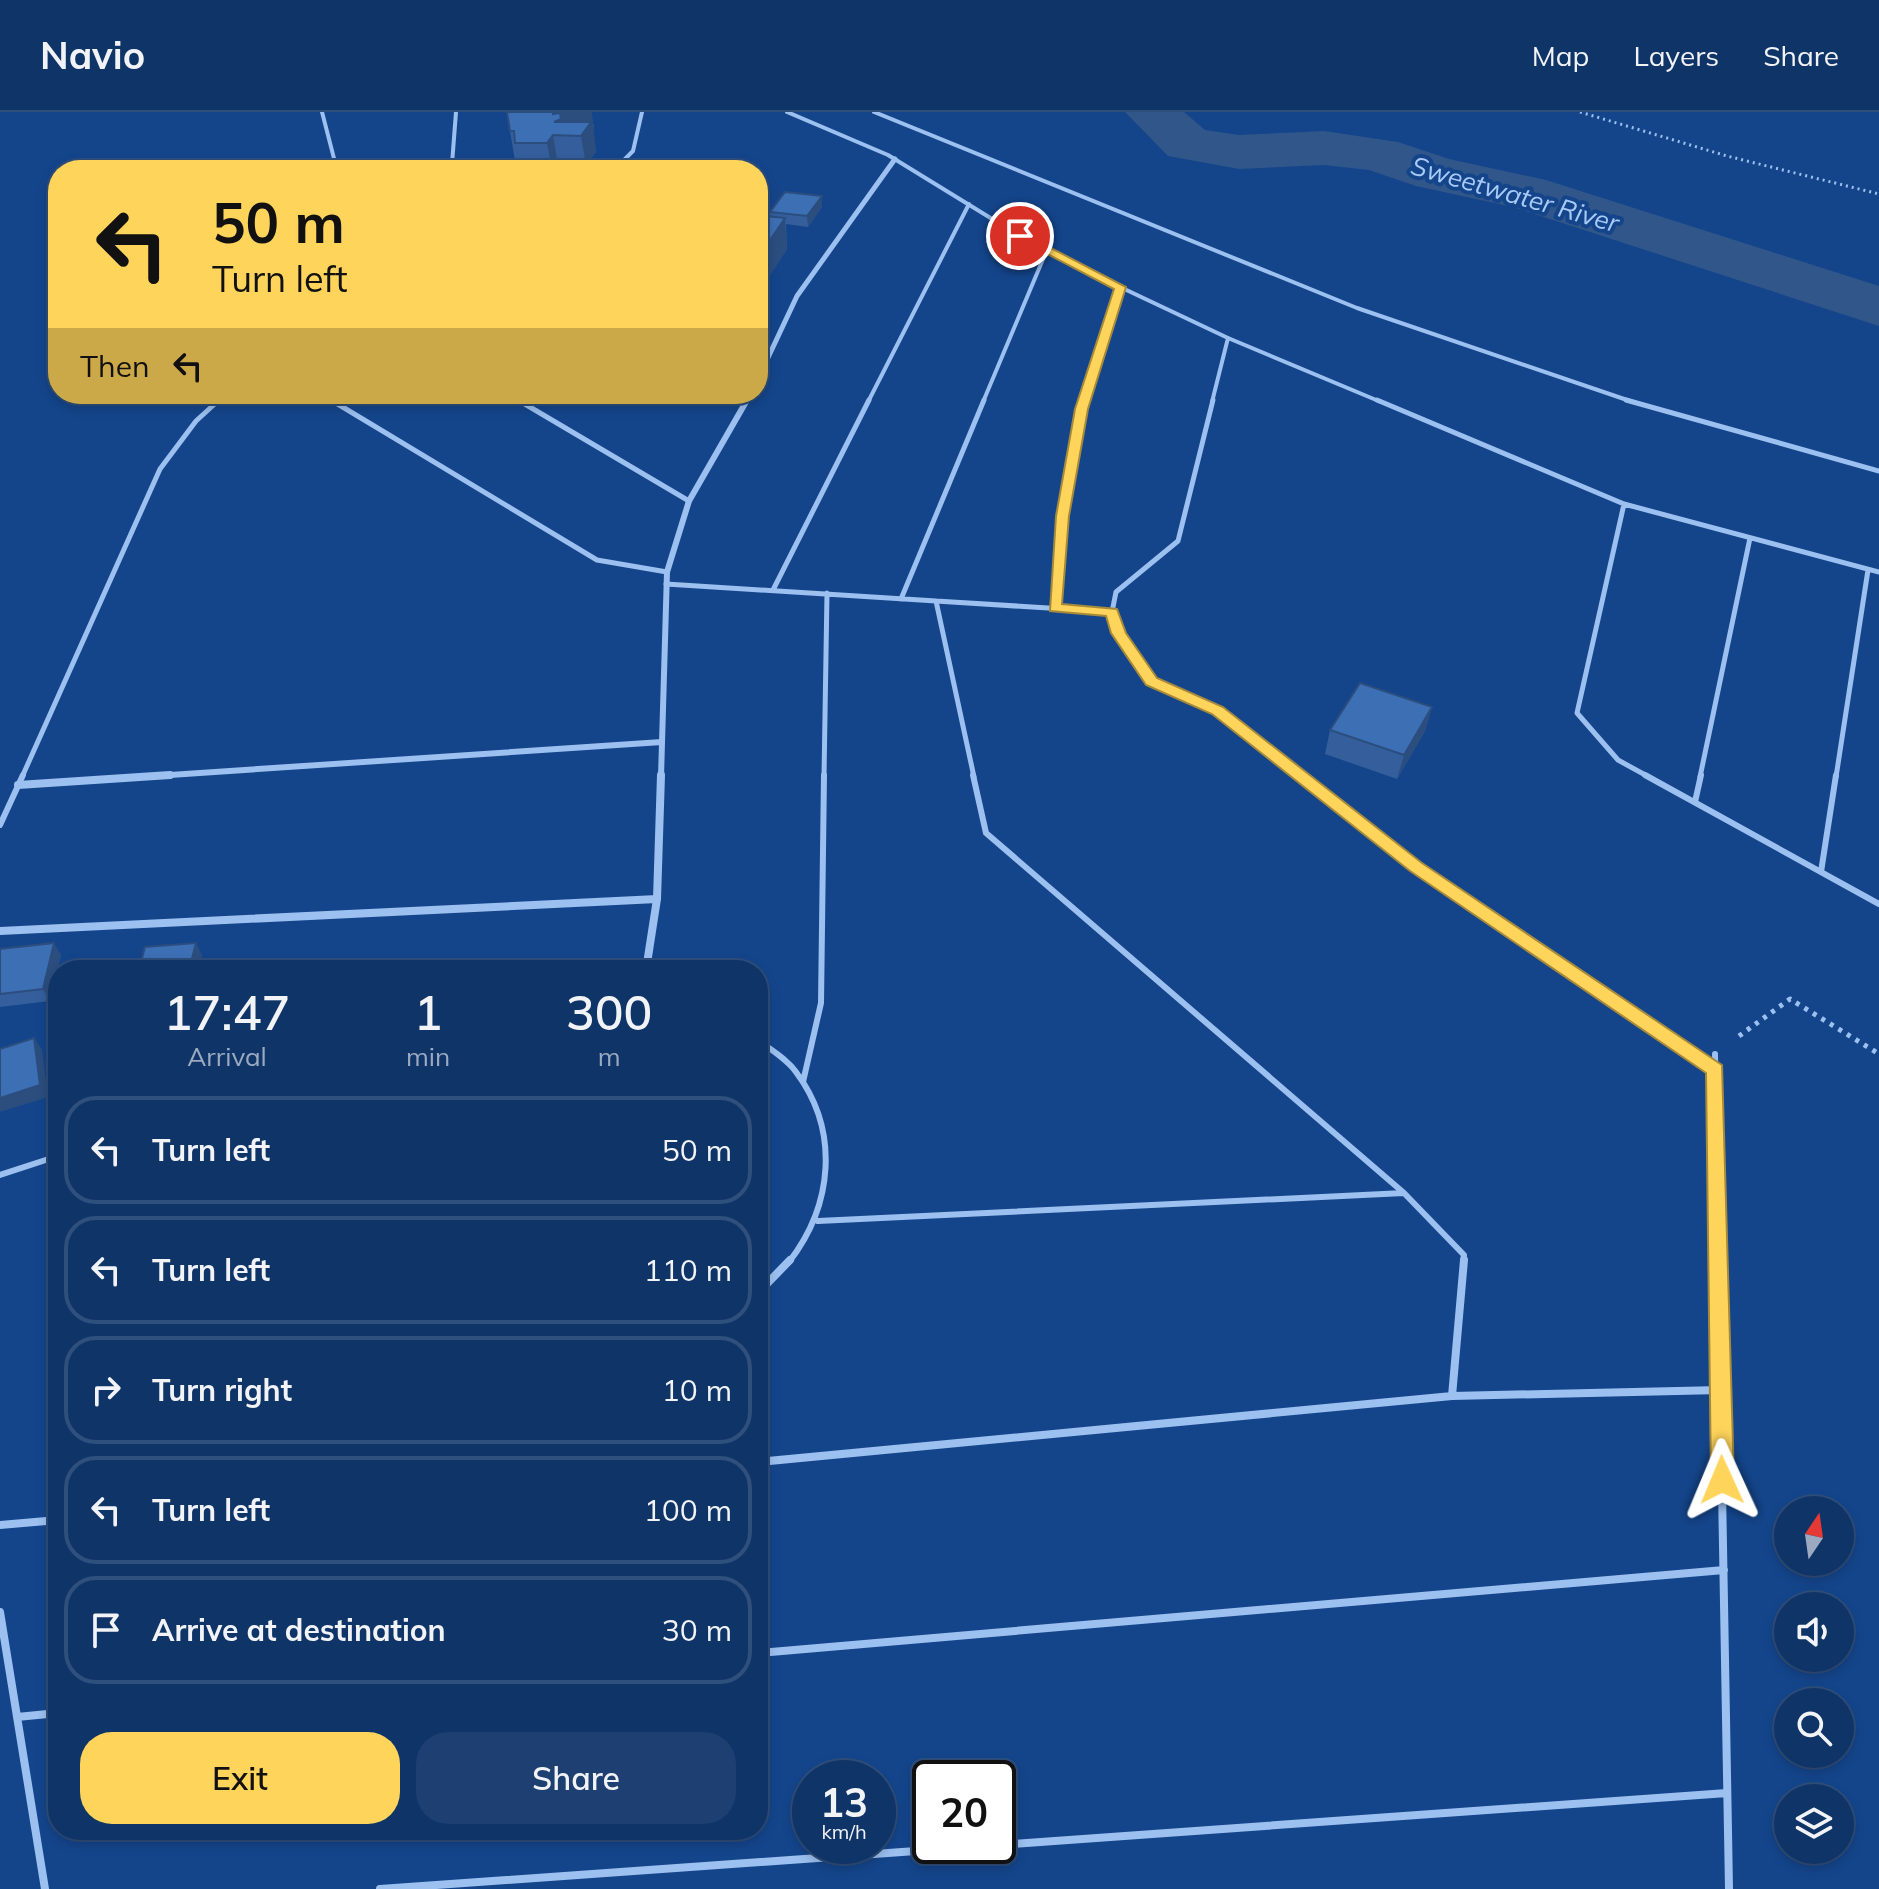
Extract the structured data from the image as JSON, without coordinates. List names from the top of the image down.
{
  "water": ["Sweetwater River"],
  "north": "top",
  "page": {
    "header": "Navio",
    "nav": ["Map", "Layers", "Share"],
    "turn": ["50 m", "Turn left"],
    "then": "Then",
    "eta": [
      "17:47",
      "Arrival",
      "1",
      "min",
      "300",
      "m"
    ],
    "list": [
      {
        "name": "Turn left",
        "value": "50 m"
      },
      {
        "name": "Turn left",
        "value": "110 m"
      },
      {
        "name": "Turn right",
        "value": "10 m"
      },
      {
        "name": "Turn left",
        "value": "100 m"
      },
      {
        "name": "Arrive at destination",
        "value": "30 m"
      }
    ],
    "buttons": ["Exit", "Share"],
    "speed": "13 km/h",
    "limit": "20"
  }
}
